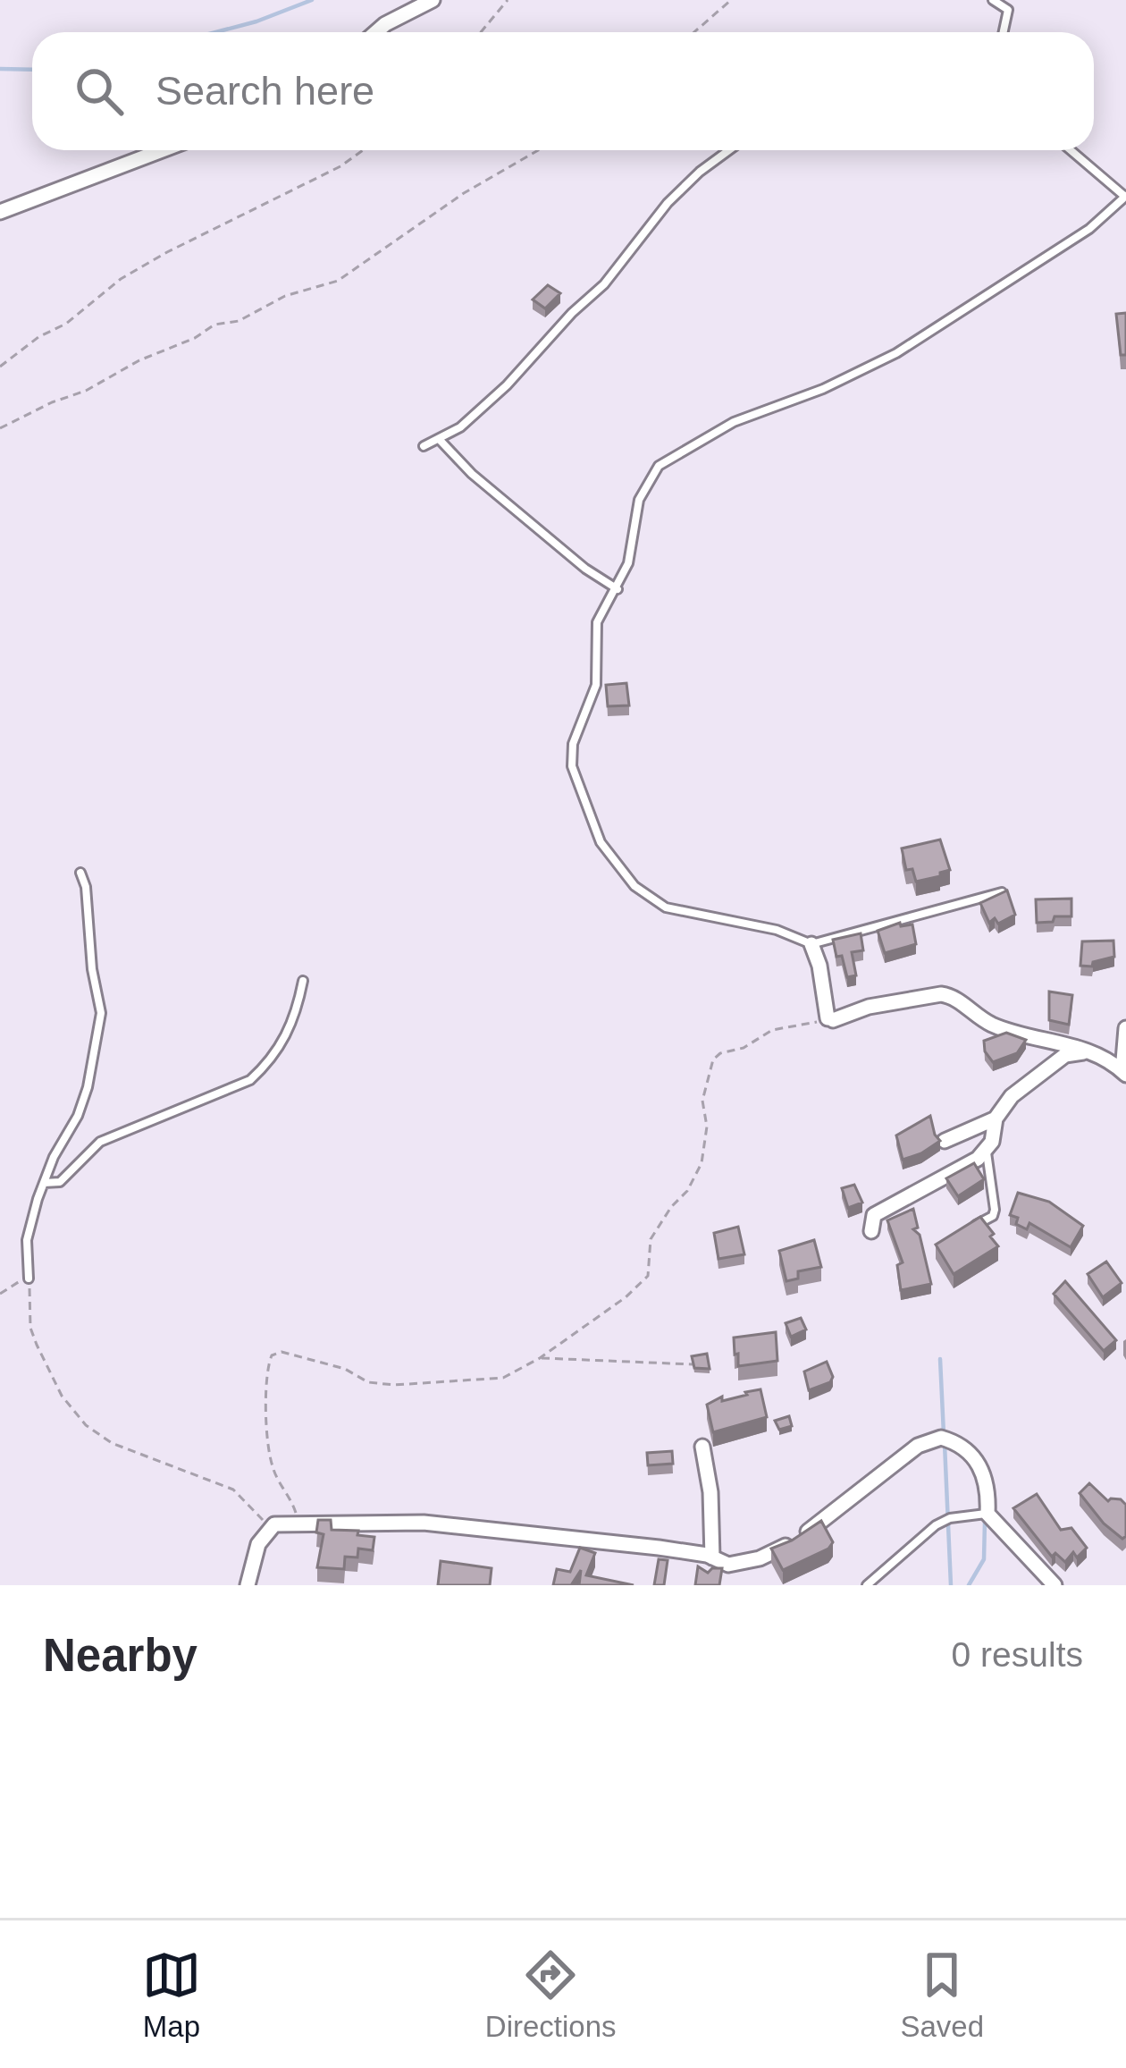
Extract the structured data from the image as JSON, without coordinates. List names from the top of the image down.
{
  "page": {
    "search": "Search here",
    "heading": ["Nearby", "0 results"],
    "nav": ["Map", "Directions", "Saved"]
  }
}
